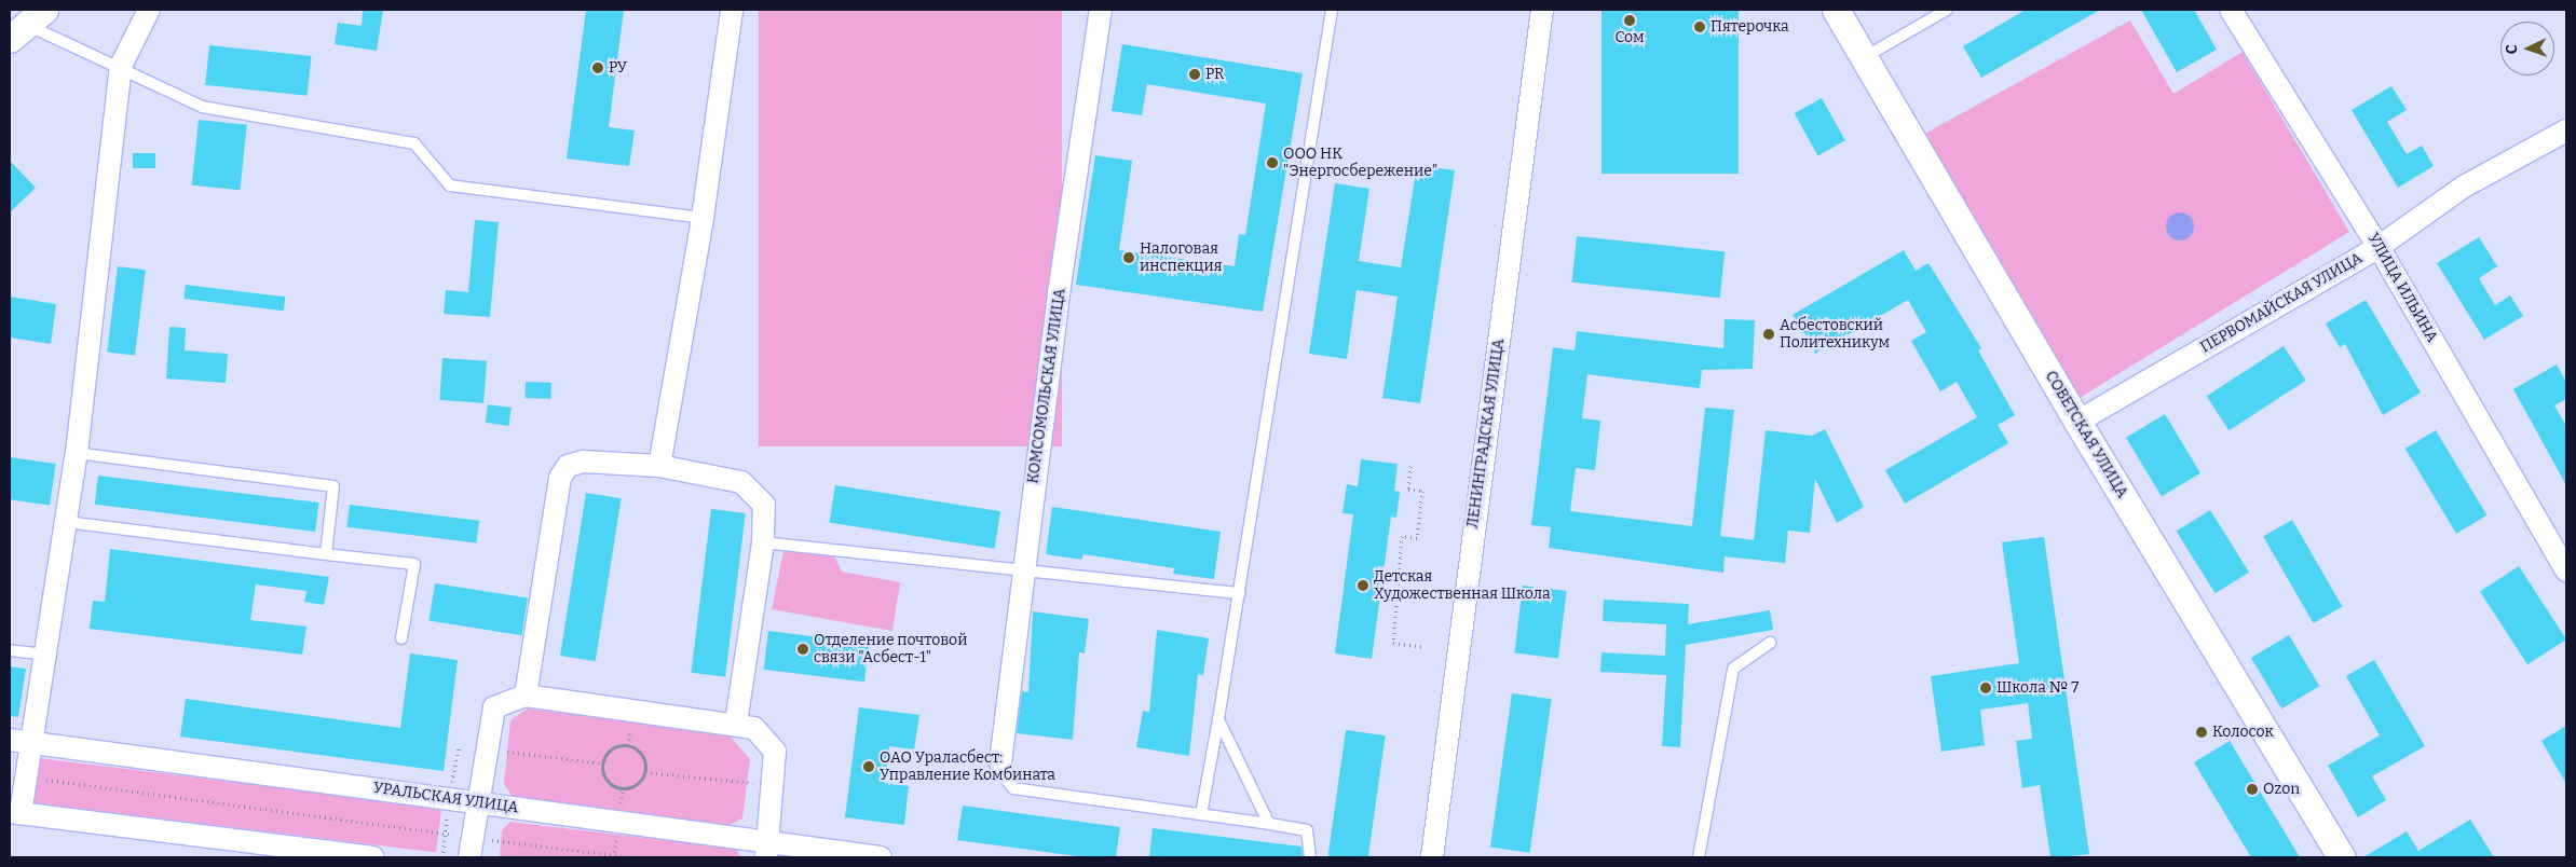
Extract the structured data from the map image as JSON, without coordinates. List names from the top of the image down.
{
  "streets": {
    "street": [
      "УЛИЦА ИЛЬИНА",
      "ПЕРВОМАЙСКАЯ УЛИЦА",
      "КОМСОМОЛЬСКАЯ УЛИЦА",
      "ЛЕНИНГРАДСКАЯ УЛИЦА",
      "СОВЕТСКАЯ УЛИЦА",
      "УРАЛЬСКАЯ УЛИЦА"
    ]
  },
  "crossings": [
    ["УЛИЦА ИЛЬИНА", "ПЕРВОМАЙСКАЯ УЛИЦА"],
    ["ПЕРВОМАЙСКАЯ УЛИЦА", "СОВЕТСКАЯ УЛИЦА"]
  ],
  "places": [
    "Сом",
    "Пятерочка",
    "РУ",
    "PR",
    "ООО НК \"Энергосбережение\"",
    "Налоговая инспекция",
    "Асбестовский Политехникум",
    "Детская Художественная Школа",
    "Отделение почтовой связи \"Асбест-1\"",
    "Школа № 7",
    "Колосок",
    "ОАО Ураласбест: Управление Комбината",
    "Ozon"
  ],
  "north": "left"
}
